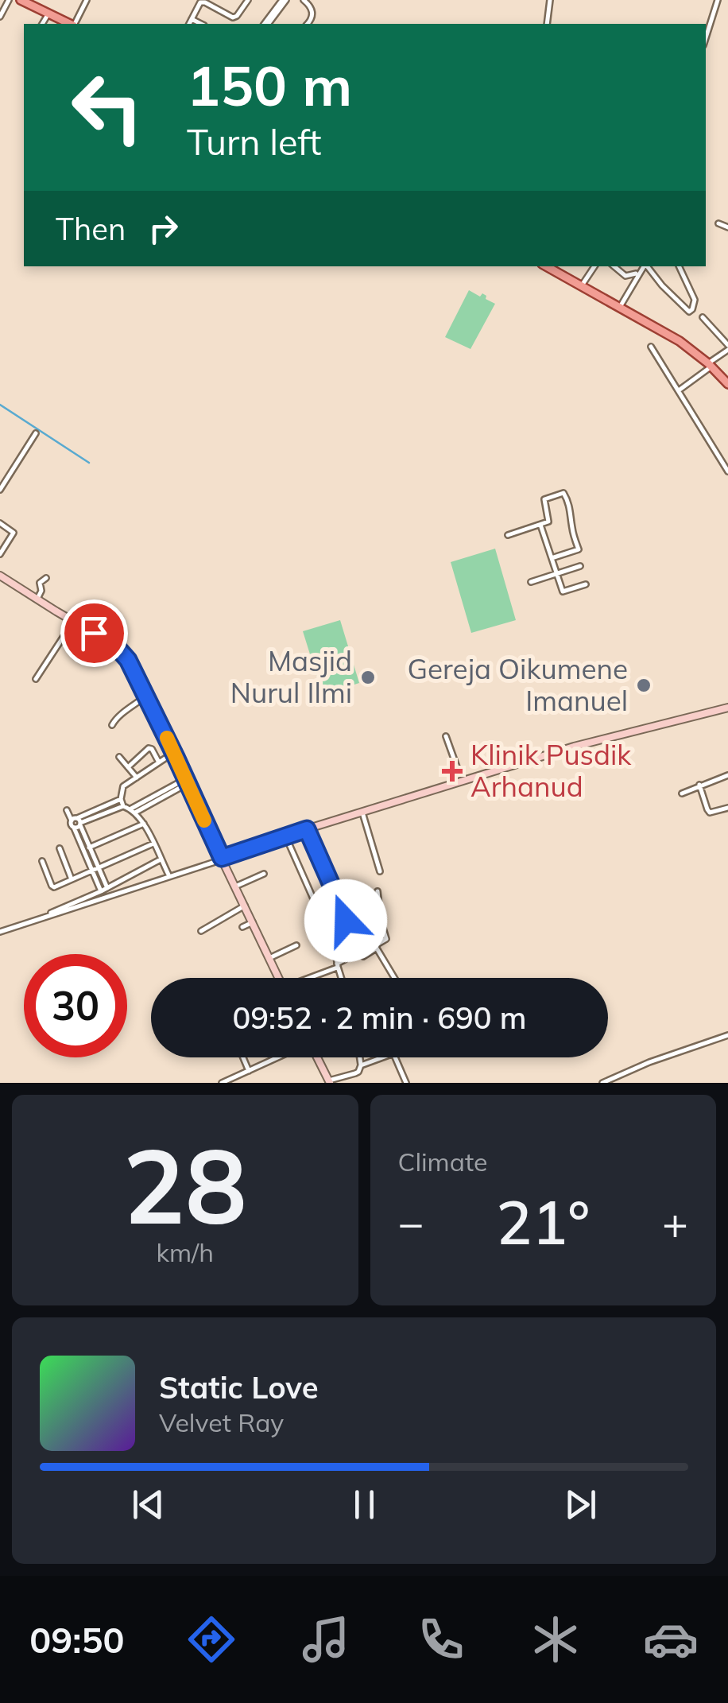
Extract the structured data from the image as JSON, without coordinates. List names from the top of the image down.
{
  "places": {
    "other": ["Masjid Nurul Ilmi", "Gereja Oikumene Imanuel"],
    "health": ["Klinik Pusdik Arhanud"]
  },
  "page": {
    "turn": ["150 m", "Turn left"],
    "then": "Then",
    "limit": "30",
    "trip": "09:52 · 2 min · 690 m",
    "tile": [
      ["28", "km/h"],
      "Climate"
    ],
    "heat": ["−", "21°", "+"],
    "song": ["Static Love", "Velvet Ray"],
    "tabs": "09:50"
  }
}
